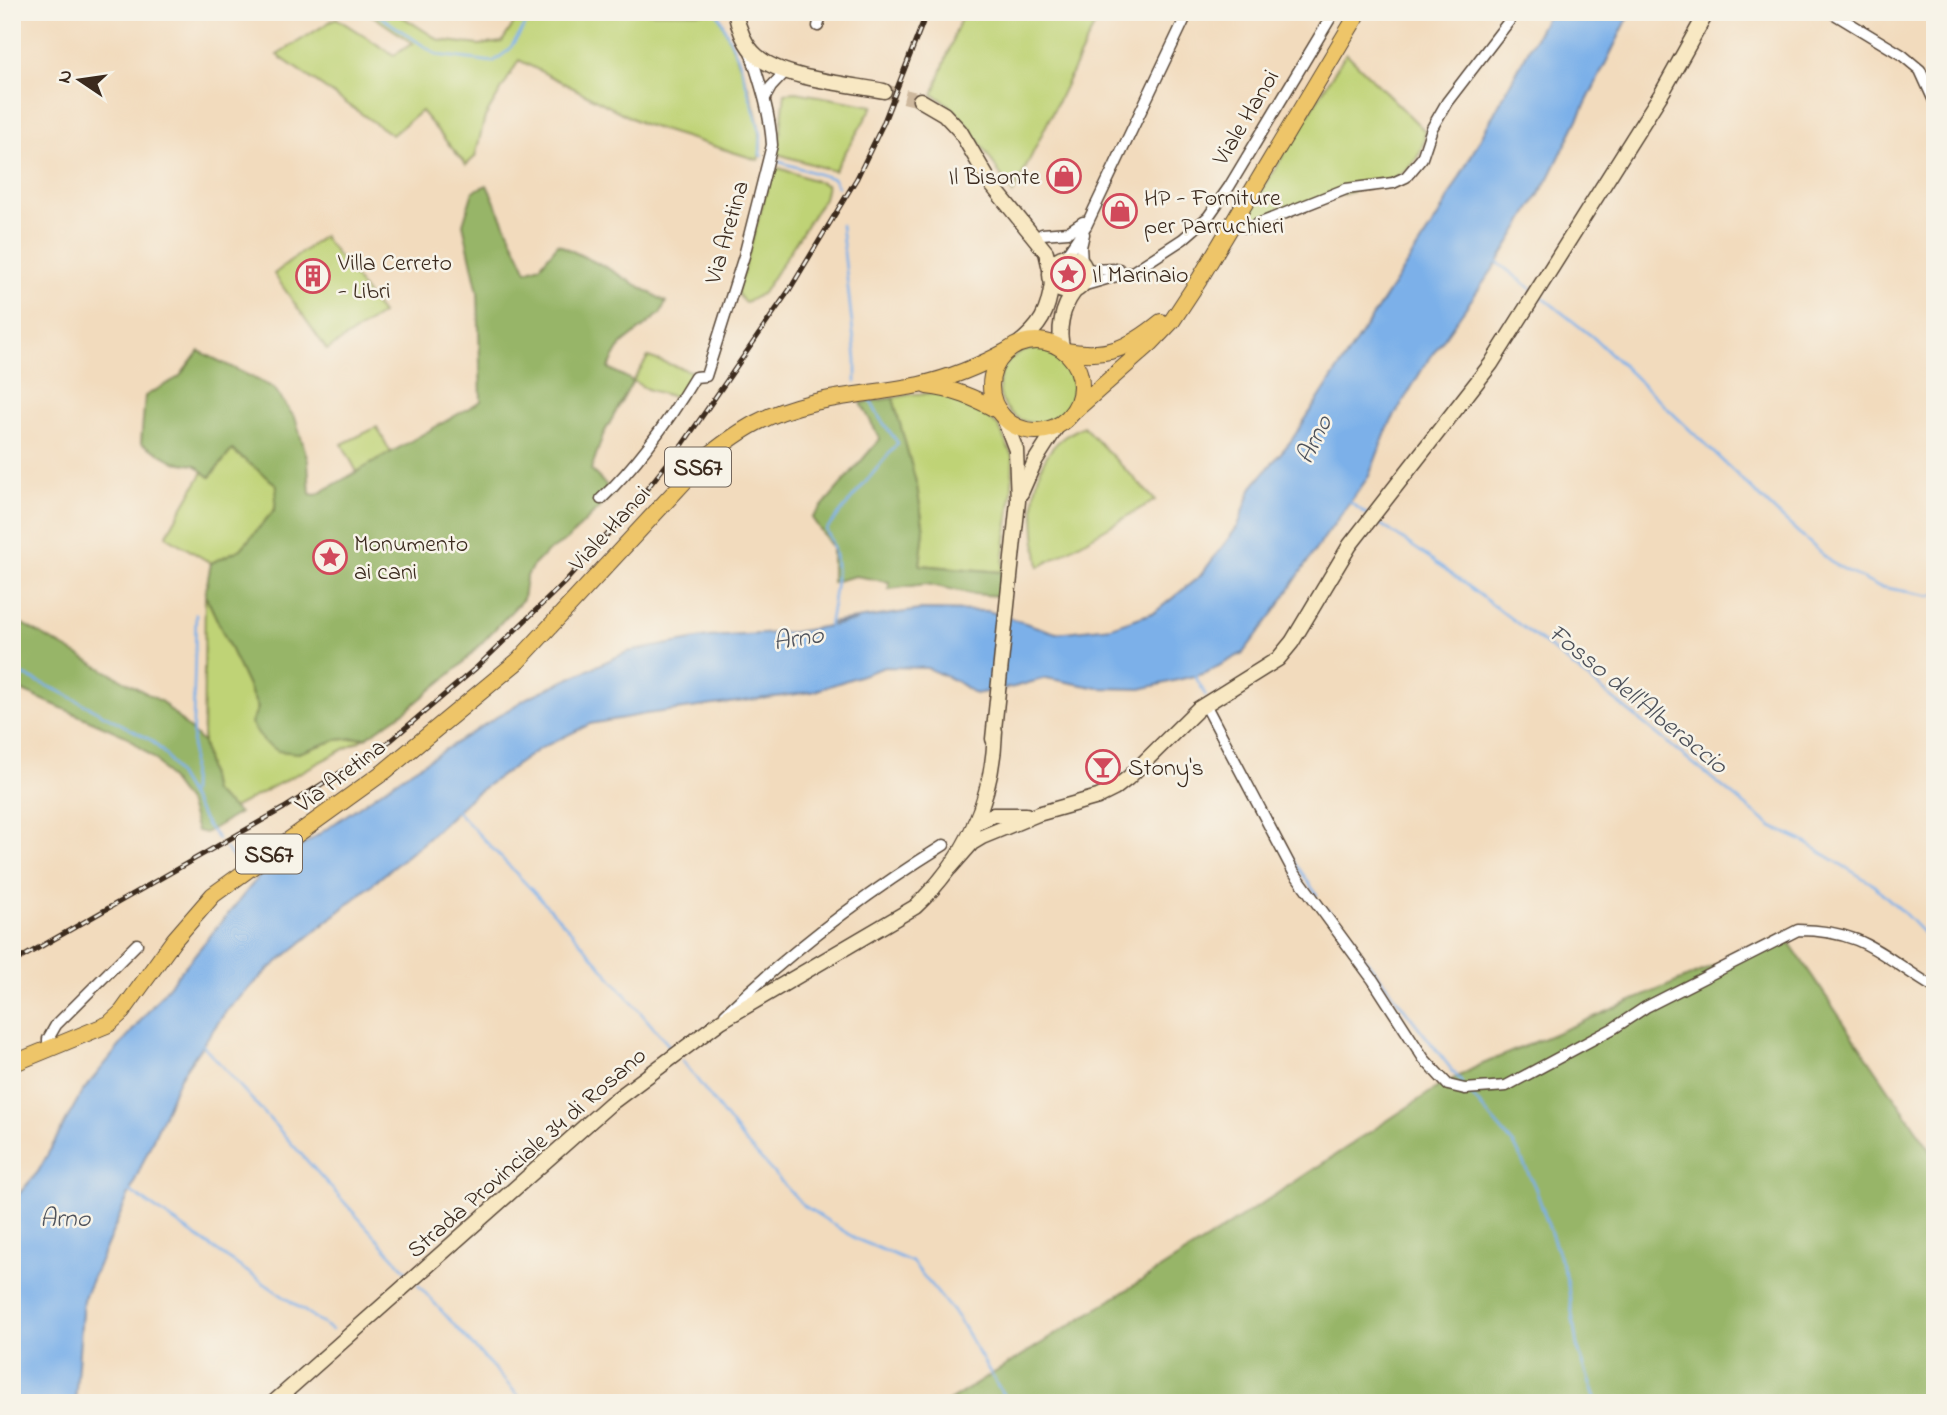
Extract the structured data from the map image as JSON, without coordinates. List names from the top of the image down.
{
  "streets": {
    "main road": [
      "Viale Hanoi",
      "Via Aretina",
      "SS67",
      "Strada Provinciale 34 di Rosano"
    ]
  },
  "crossings": [
    ["Viale Hanoi", "Via Aretina"],
    ["Viale Hanoi", "Strada Provinciale 34 di Rosano"]
  ],
  "water": ["Arno", "Fosso dell'Alberaccio"],
  "places": {
    "shop": ["Il Bisonte", "HP - Forniture per Parruchieri"],
    "place": ["Il Marinaio", "Monumento ai cani"],
    "building": ["Villa Cerreto - Libri"],
    "bar": ["Stony's"]
  },
  "north": "left"
}
